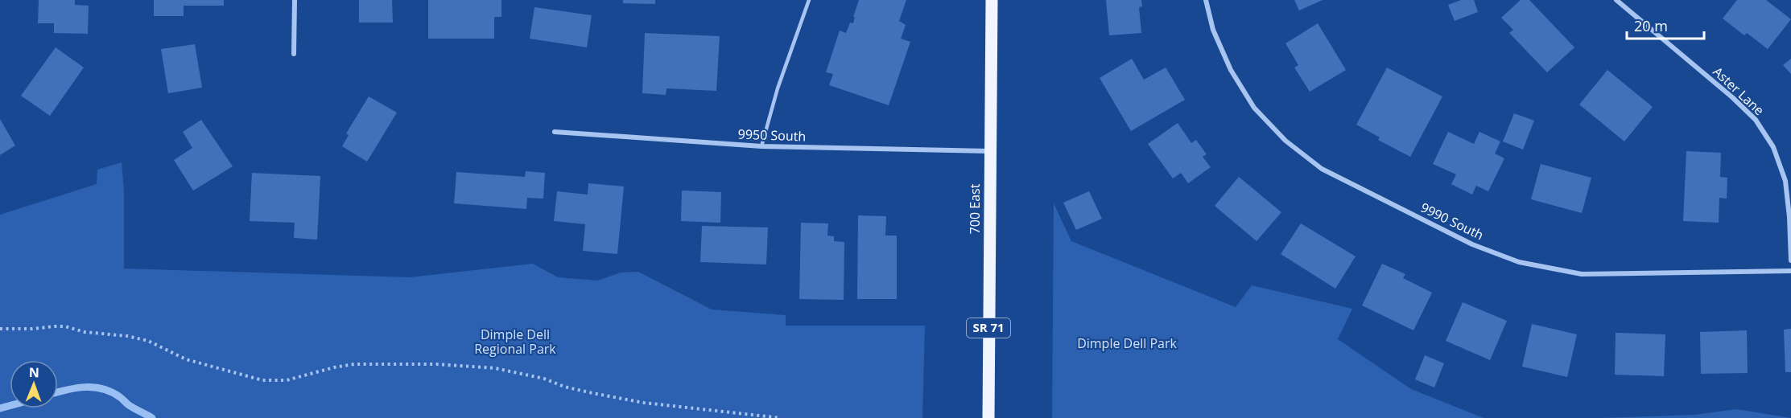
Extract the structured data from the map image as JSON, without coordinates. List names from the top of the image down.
{
  "streets": {
    "main road": ["700 East", "SR 71"],
    "street": ["Aster Lane", "9950 South", "9990 South"]
  },
  "crossings": [
    ["9950 South", "700 East"]
  ],
  "parks": ["Dimple Dell Regional Park", "Dimple Dell Park"],
  "scale_bar": "20 m",
  "north": "top"
}
